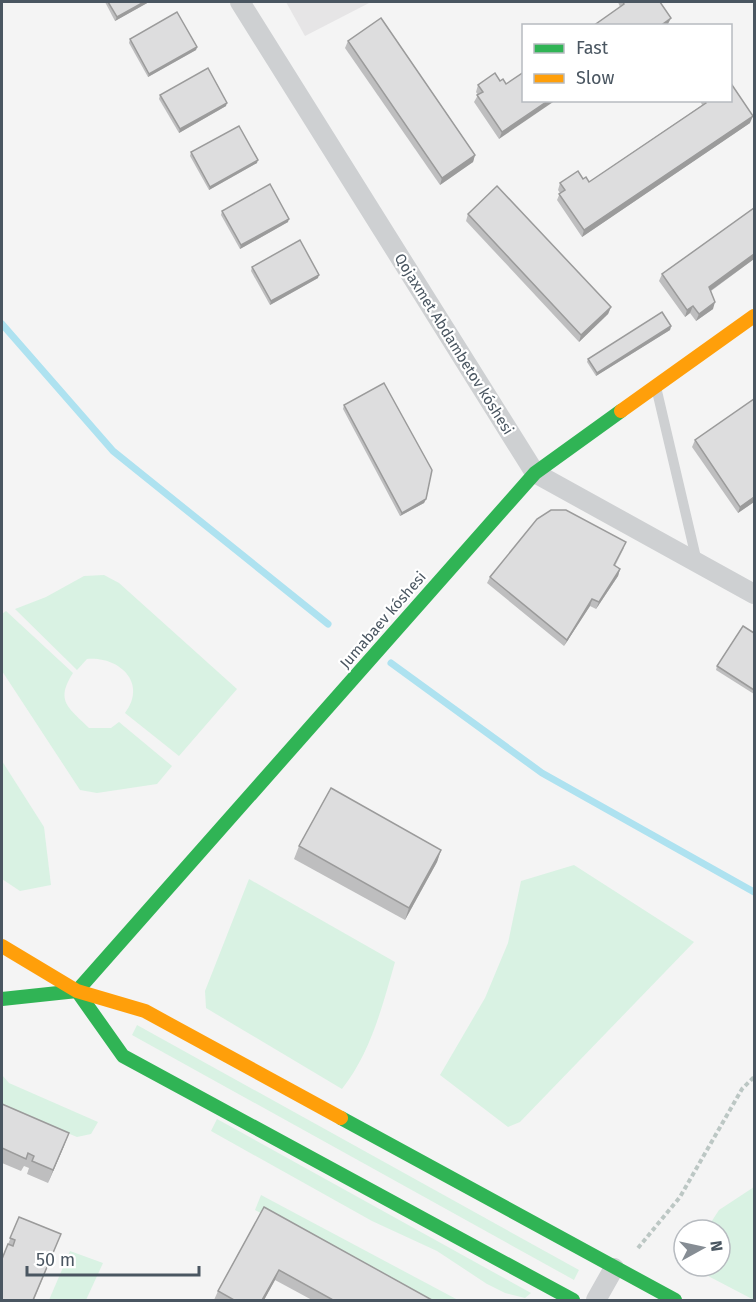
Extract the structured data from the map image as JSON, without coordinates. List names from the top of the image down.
{
  "streets": {
    "street": ["Qojaxmet Abdambetov kóshesi", "Jumabaev kóshesi"]
  },
  "crossings": [
    ["Qojaxmet Abdambetov kóshesi", "Jumabaev kóshesi"]
  ],
  "legend": ["Fast", "Slow"],
  "scale_bar": "50 m",
  "north": "right"
}
